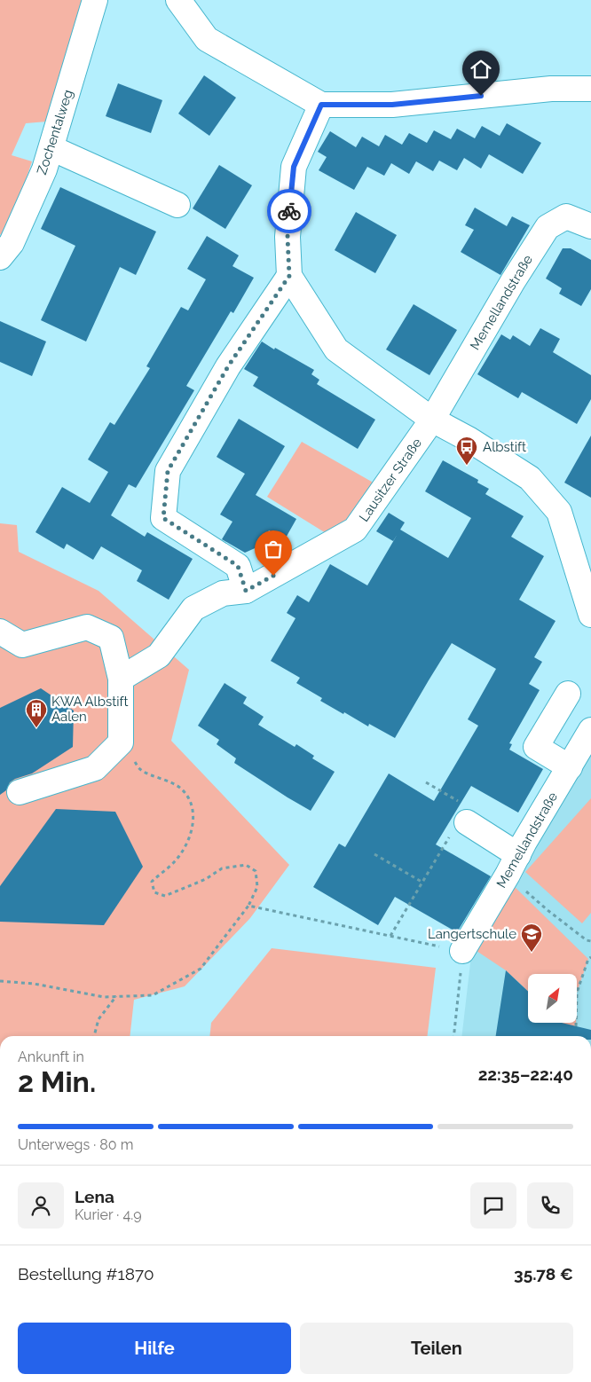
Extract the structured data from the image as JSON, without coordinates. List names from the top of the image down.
{
  "streets": {
    "street": ["Zochentalweg", "Memellandstraße", "Lausitzer Straße"]
  },
  "crossings": [
    ["Memellandstraße", "Lausitzer Straße"]
  ],
  "places": {
    "bus stop": ["Albstift"],
    "building": ["KWA Albstift Aalen"],
    "school or university": ["Langertschule"]
  },
  "north": "top right",
  "page": {
    "heading": ["2 Min.", "Ankunft in", "22:35–22:40"],
    "panel": [
      "Lena",
      "Kurier · 4.9",
      "Bestellung #1870",
      "35.78 €"
    ],
    "bar": "Unterwegs · 80 m",
    "buttons": ["Hilfe", "Teilen"]
  }
}
